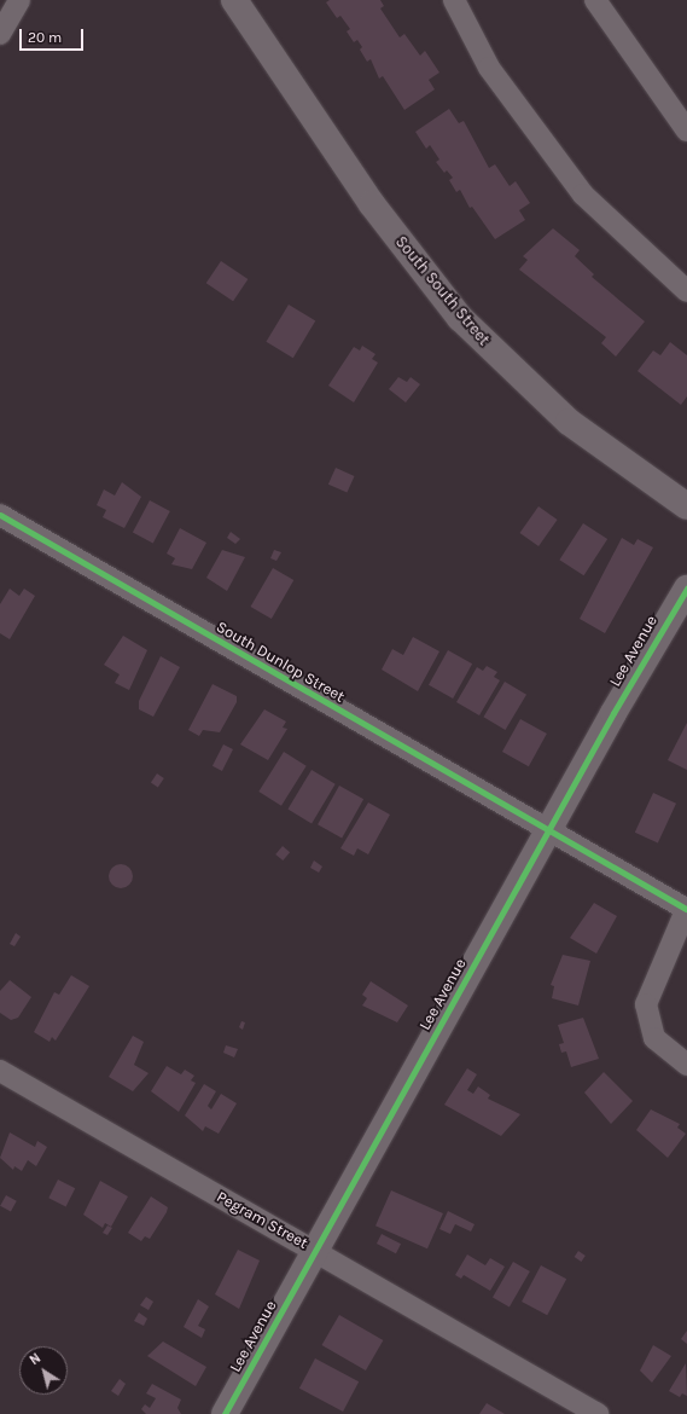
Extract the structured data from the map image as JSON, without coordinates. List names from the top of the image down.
{
  "streets": {
    "street": [
      "South South Street",
      "Lee Avenue",
      "South Dunlop Street",
      "Pegram Street"
    ]
  },
  "crossings": [
    ["Lee Avenue", "South Dunlop Street"],
    ["Lee Avenue", "Pegram Street"]
  ],
  "scale_bar": "20 m",
  "north": "top left"
}
